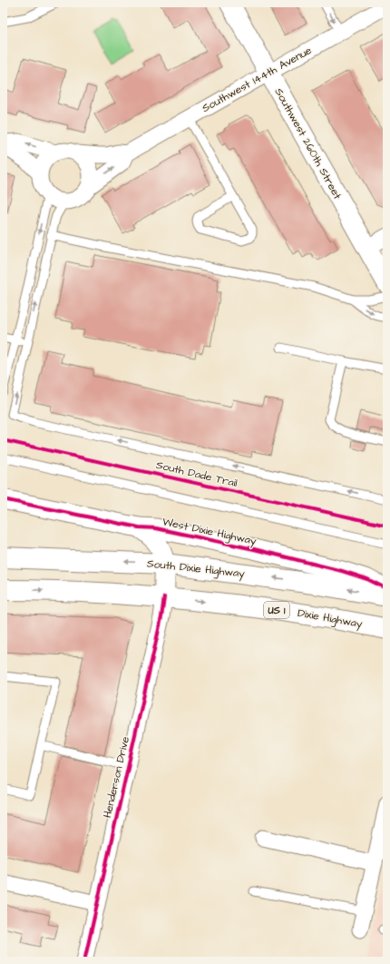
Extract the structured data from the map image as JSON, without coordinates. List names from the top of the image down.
{
  "streets": {
    "highway": ["South Dixie Highway", "US 1", "Dixie Highway"],
    "street": [
      "Southwest 144th Avenue",
      "Southwest 260th Street",
      "West Dixie Highway",
      "Henderson Drive"
    ],
    "cycle path": ["South Dade Trail"]
  },
  "crossings": [
    ["Southwest 144th Avenue", "Southwest 260th Street"],
    ["West Dixie Highway", "South Dixie Highway"],
    ["US 1", "Dixie Highway"],
    ["US 1", "Henderson Drive"],
    ["Dixie Highway", "Henderson Drive"]
  ],
  "one_way": ["Dixie Highway"]
}
